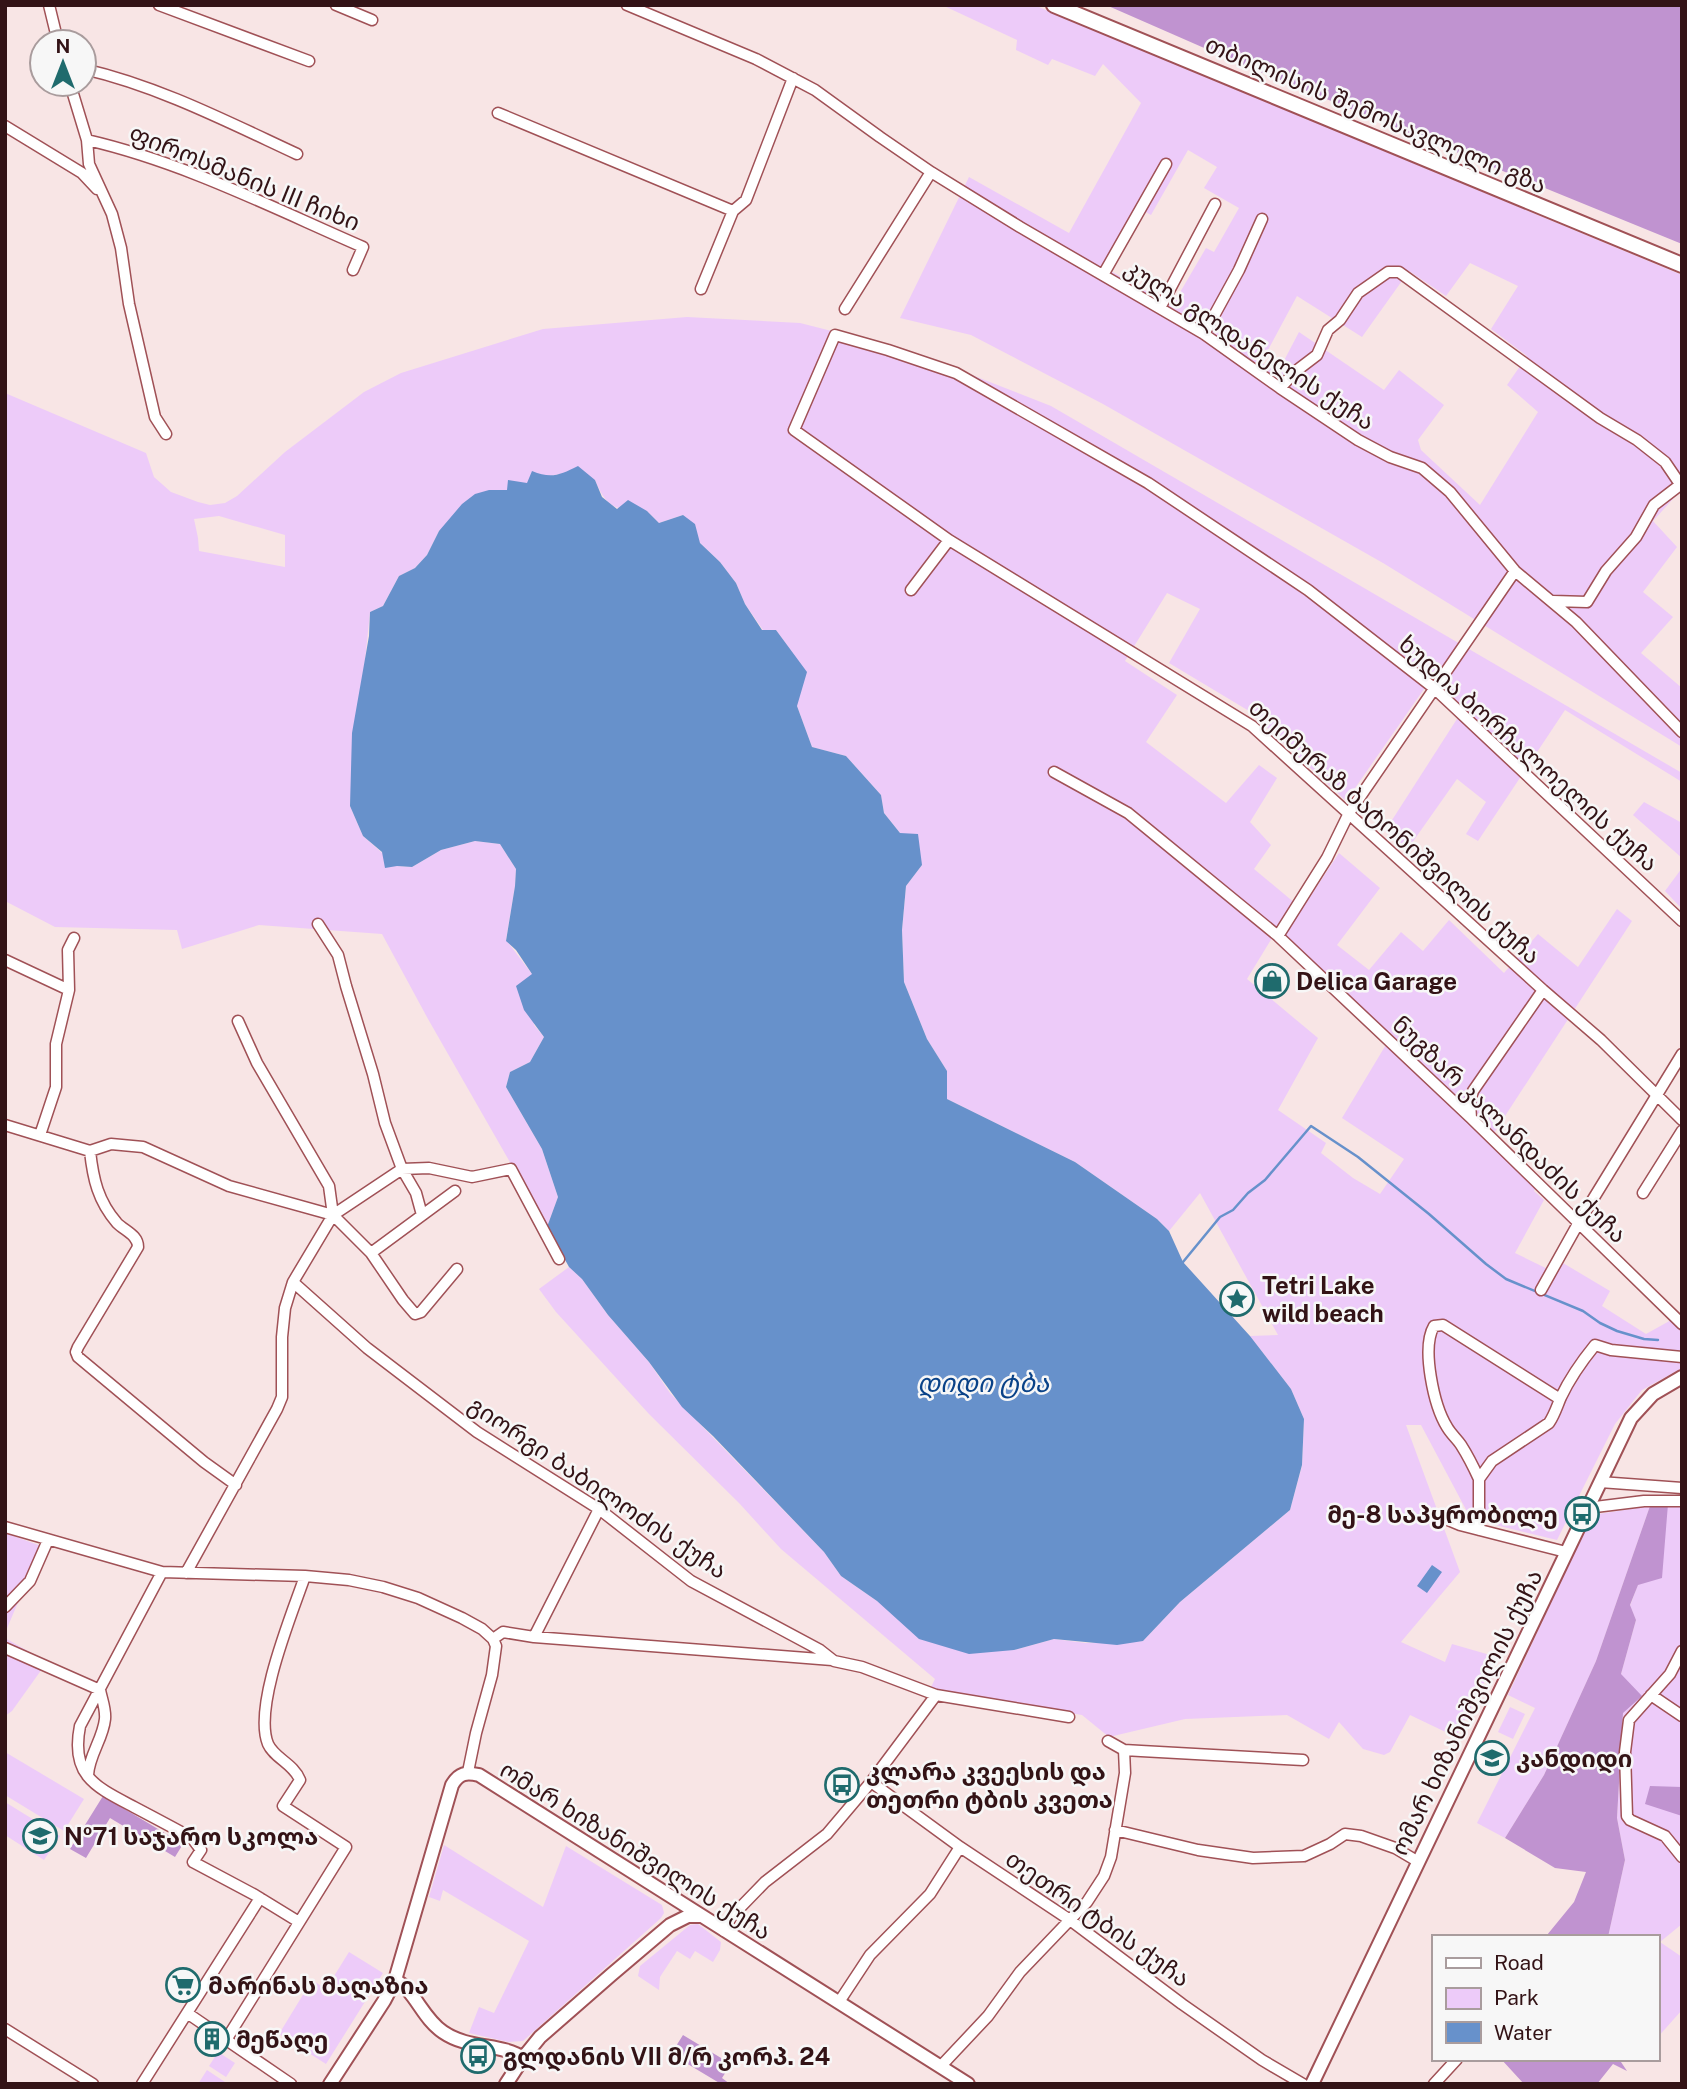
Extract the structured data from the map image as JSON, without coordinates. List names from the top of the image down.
{
  "streets": {
    "highway": ["თბილისის შემოსავლელი გზა"],
    "main road": ["ომარ ხიზანიშვილის ქუჩა"],
    "street": [
      "ფიროსმანის III ჩიხი",
      "კულა გლდანელის ქუჩა",
      "ხუდია ბორჩალოელის ქუჩა",
      "თეიმურაზ ბატონიშვილის ქუჩა",
      "ნუგზარ კალანდაძის ქუჩა",
      "გიორგი ბაბილოძის ქუჩა",
      "თეთრი ტბის ქუჩა"
    ]
  },
  "crossings": [
    ["ხუდია ბორჩალოელის ქუჩა", "თეიმურაზ ბატონიშვილის ქუჩა"]
  ],
  "water": ["დიდი ტბა"],
  "places": {
    "shop": ["Delica Garage"],
    "place": ["Tetri Lake wild beach"],
    "bus stop": ["მე-8 საპყრობილე", "კლარა კვეესის და თეთრი ტბის კვეთა", "გლდანის VII მ/რ კორპ. 24"],
    "school or university": ["კანდიდი", "№71 საჯარო სკოლა"],
    "supermarket": ["მარინას მაღაზია"],
    "building": ["მეწაღე"]
  },
  "legend": ["Road", "Park", "Water"],
  "north": "top"
}
